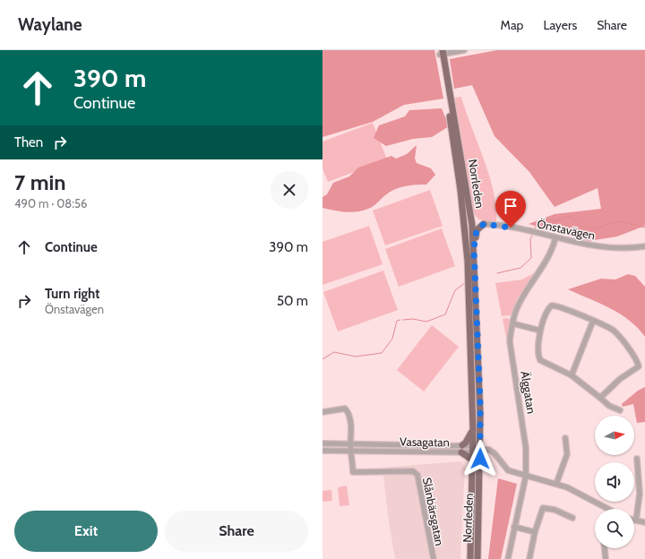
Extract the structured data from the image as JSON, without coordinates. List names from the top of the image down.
{
  "streets": {
    "main road": ["Norrleden"],
    "street": [
      "Önstavägen",
      "Älggatan",
      "Vasagatan",
      "Slånbärsgatan"
    ]
  },
  "crossings": [
    ["Norrleden", "Vasagatan"],
    ["Önstavägen", "Älggatan"],
    ["Älggatan", "Vasagatan"],
    ["Vasagatan", "Slånbärsgatan"]
  ],
  "north": "right",
  "page": {
    "header": "Waylane",
    "nav": ["Map", "Layers", "Share"],
    "turn": ["390 m", "Continue"],
    "then": "Then",
    "heading": ["7 min", "490 m · 08:56"],
    "list": [
      {
        "name": "Continue",
        "value": "390 m"
      },
      {
        "name": "Turn right",
        "note": "Önstavägen",
        "value": "50 m"
      }
    ],
    "buttons": ["Exit", "Share"]
  }
}
